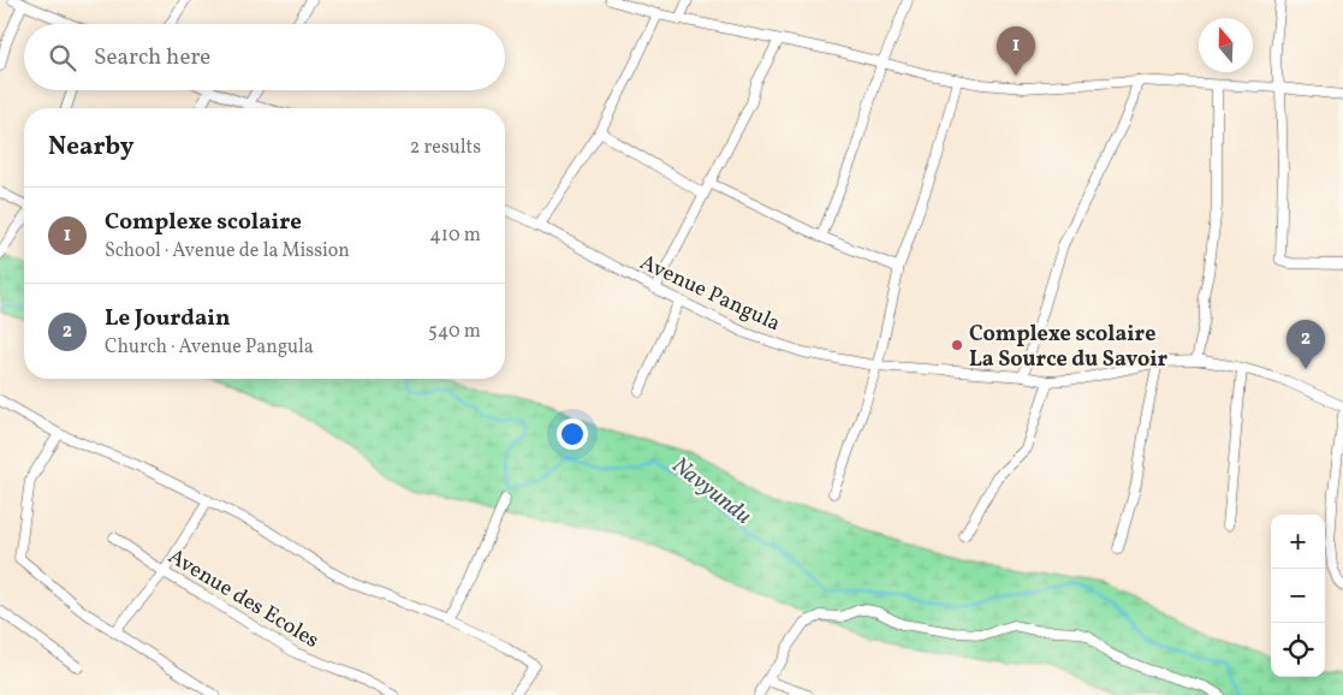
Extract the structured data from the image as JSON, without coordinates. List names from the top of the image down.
{
  "streets": {
    "street": ["Avenue Pangula", "Avenue des Ecoles"]
  },
  "water": ["Navyundu"],
  "places": ["Complexe scolaire La Source du Savoir"],
  "north": "top",
  "page": {
    "search": "Search here",
    "pins": ["1", "2"],
    "heading": ["Nearby", "2 results"],
    "list": [
      {
        "mark": "1",
        "name": "Complexe scolaire",
        "note": "School · Avenue de la Mission",
        "value": "410 m"
      },
      {
        "mark": "2",
        "name": "Le Jourdain",
        "note": "Church · Avenue Pangula",
        "value": "540 m"
      }
    ],
    "map_buttons": ["+", "−"]
  }
}
